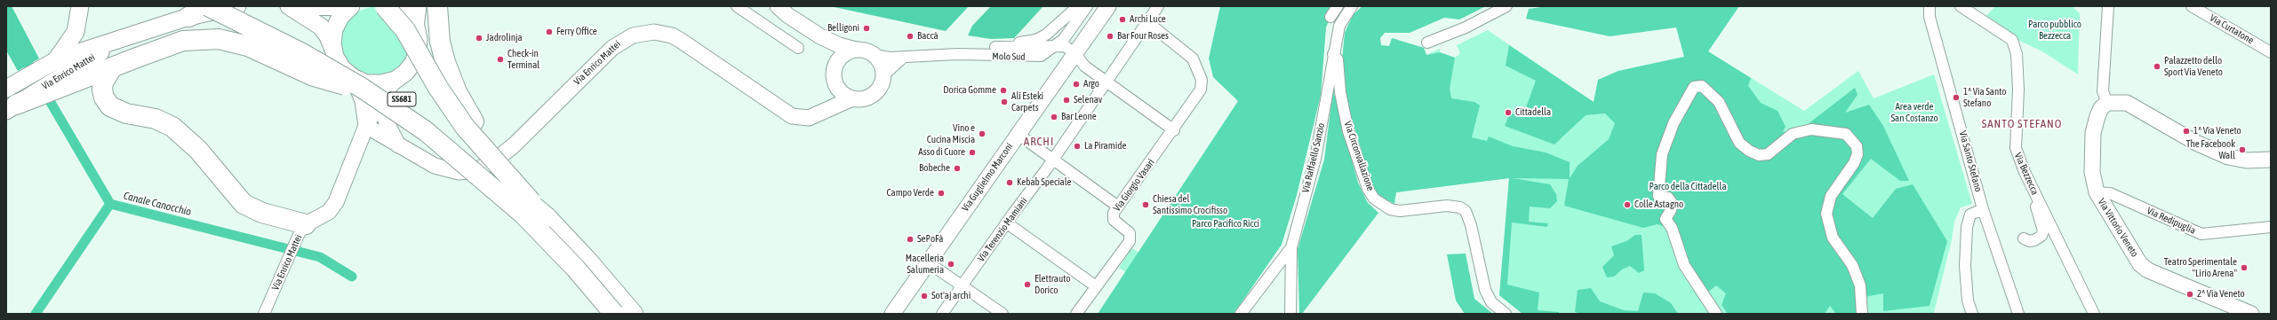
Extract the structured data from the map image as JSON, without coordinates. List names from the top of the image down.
{
  "streets": {
    "highway": ["Via Enrico Mattei", "SS681"],
    "street": [
      "Via Curtatone",
      "Molo Sud",
      "Via Circonvallazione",
      "Via Raffaello Sanzio",
      "Via Santo Stefano",
      "Via Bezzecca",
      "Via Guglielmo Marconi",
      "Via Giorgio Vasari",
      "Via Redipuglia",
      "Via Vittorio Veneto",
      "Via Terenzio Mamiani"
    ]
  },
  "crossings": [
    ["Molo Sud", "Via Enrico Mattei"],
    ["Molo Sud", "Via Guglielmo Marconi"],
    ["Via Circonvallazione", "Via Raffaello Sanzio"],
    ["Via Giorgio Vasari", "Via Terenzio Mamiani"],
    ["Via Redipuglia", "Via Vittorio Veneto"]
  ],
  "districts": ["SANTO STEFANO", "ARCHI"],
  "water": ["Canale Canocchio"],
  "parks": [
    "Parco pubblico Bezzecca",
    "Area verde San Costanzo",
    "Parco della Cittadella",
    "Parco Pacifico Ricci"
  ],
  "places": [
    "Archi Luce",
    "Belligoni",
    "Ferry Office",
    "Baccà",
    "Bar Four Roses",
    "Jadrolinja",
    "Check-in Terminal",
    "Palazzetto dello Sport Via Veneto",
    "Argo",
    "Dorica Gomme",
    "1^ Via Santo Stefano",
    "Selenav",
    "Ali Esteki Carpets",
    "Cittadella",
    "Bar Leone",
    "1^ Via Veneto",
    "Vino e Cucina Miscia",
    "La Piramide",
    "The Facebook Wall",
    "Asso di Cuore",
    "Bobeche",
    "Kebab Speciale",
    "Campo Verde",
    "Chiesa del Santissimo Crocifisso",
    "Colle Astagno",
    "SePoFà",
    "Macelleria Salumeria",
    "Teatro Sperimentale \"Lirio Arena\"",
    "Elettrauto Dorico",
    "2^ Via Veneto",
    "Sot'aj archi"
  ]
}
